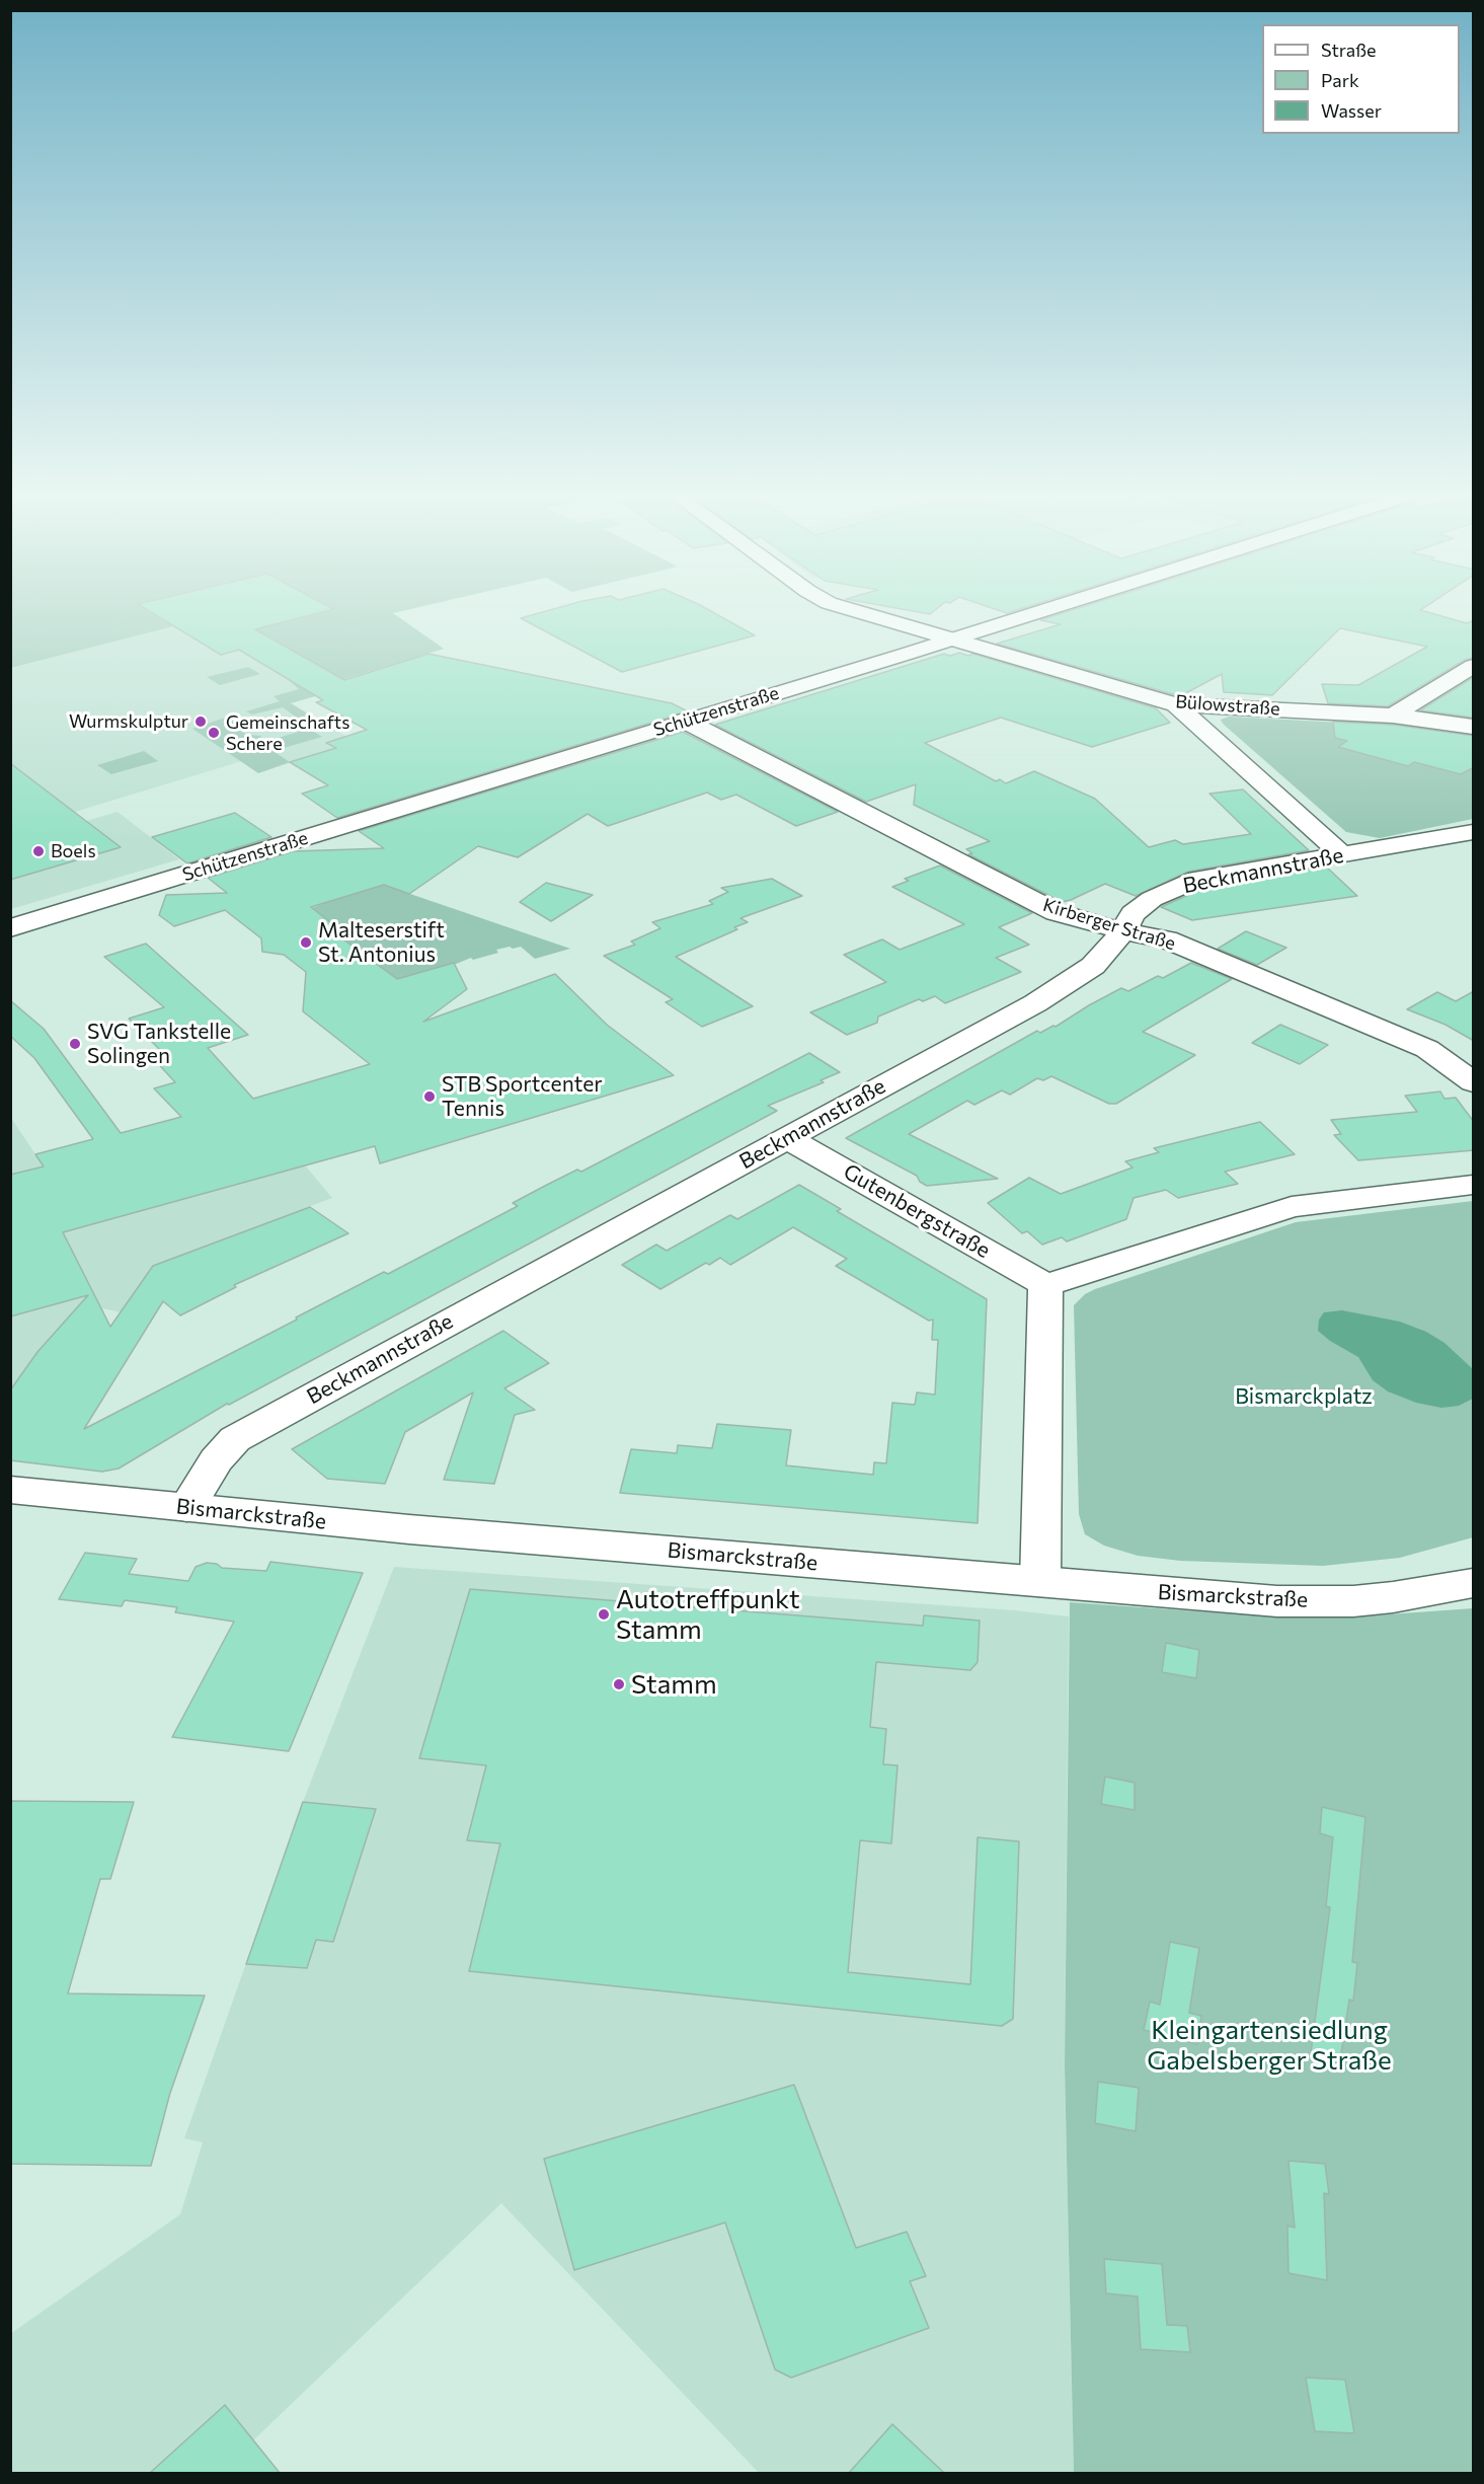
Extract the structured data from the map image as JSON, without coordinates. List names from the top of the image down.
{
  "streets": {
    "street": [
      "Bülowstraße",
      "Schützenstraße",
      "Beckmannstraße",
      "Kirberger Straße",
      "Gutenbergstraße",
      "Bismarckstraße"
    ]
  },
  "crossings": [
    ["Bülowstraße", "Schützenstraße"],
    ["Schützenstraße", "Kirberger Straße"],
    ["Beckmannstraße", "Kirberger Straße"],
    ["Beckmannstraße", "Gutenbergstraße"],
    ["Beckmannstraße", "Bismarckstraße"]
  ],
  "parks": ["Bismarckplatz", "Kleingartensiedlung Gabelsberger Straße"],
  "places": [
    "Wurmskulptur",
    "Gemeinschafts Schere",
    "Boels",
    "Malteserstift St. Antonius",
    "SVG Tankstelle Solingen",
    "STB Sportcenter Tennis",
    "Autotreffpunkt Stamm",
    "Stamm"
  ],
  "legend": ["Straße", "Park", "Wasser"]
}
